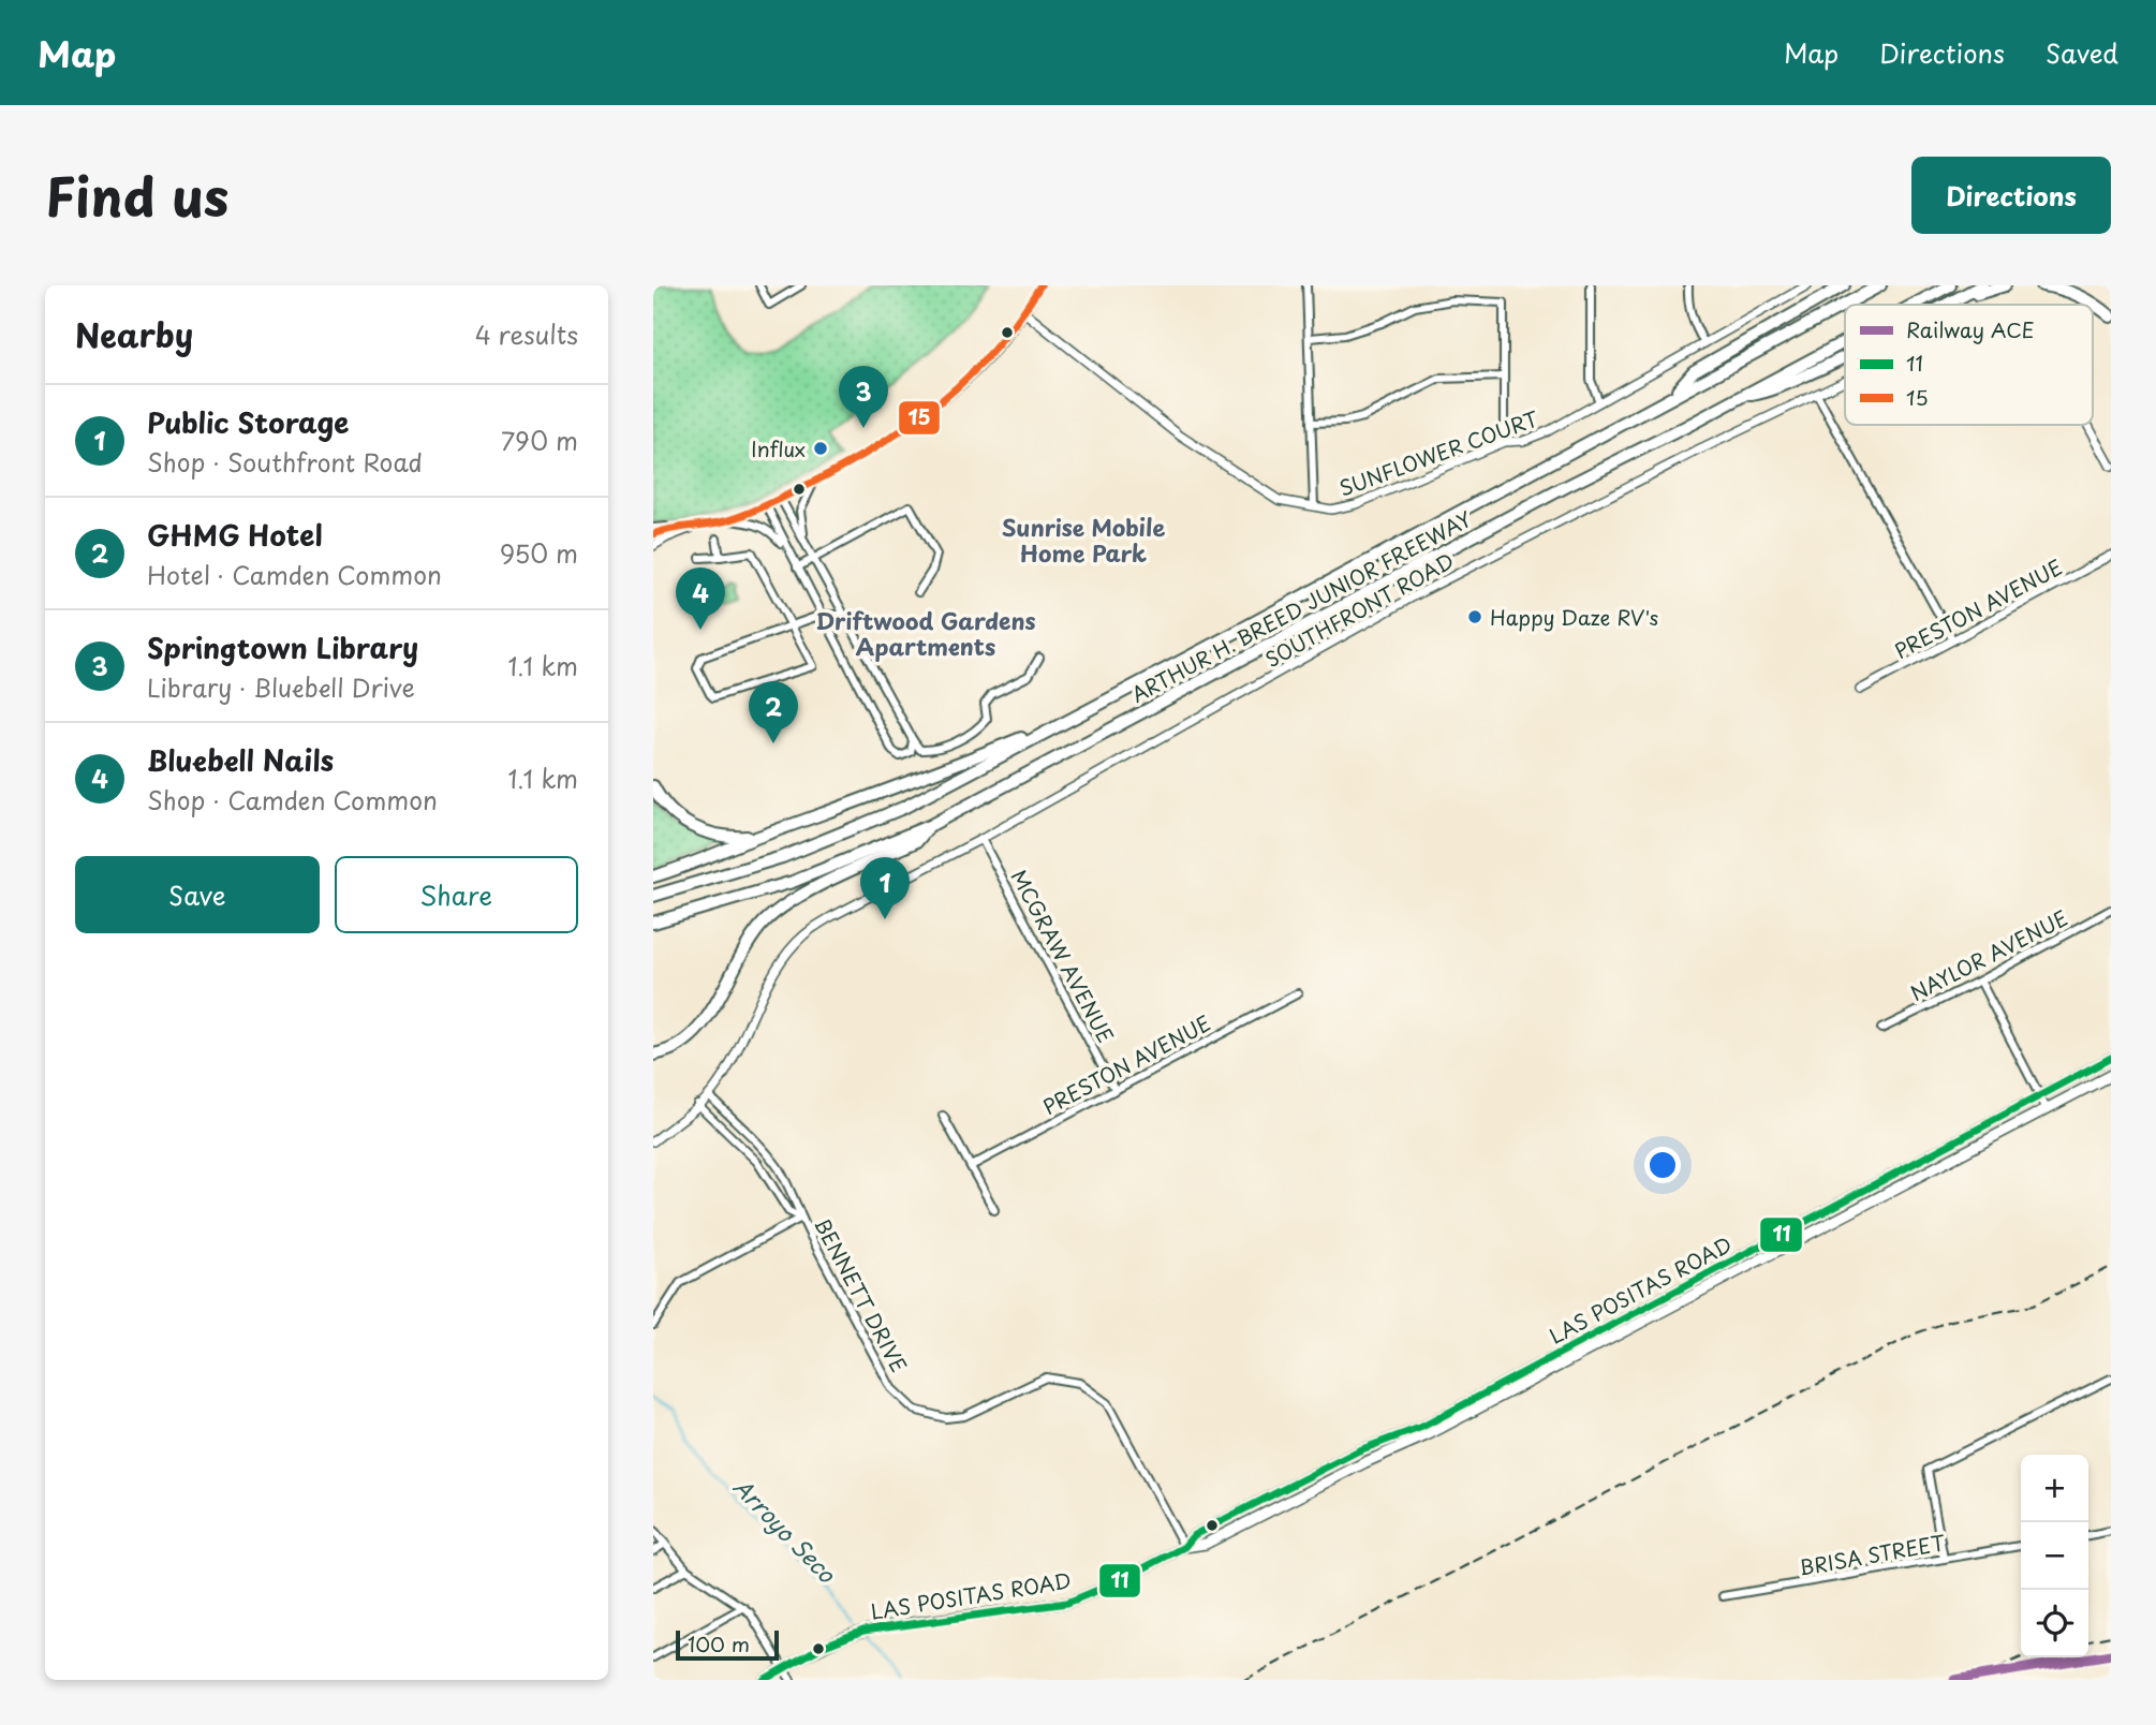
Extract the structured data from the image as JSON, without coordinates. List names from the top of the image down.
{
  "streets": {
    "highway": ["ARTHUR H. BREED JUNIOR FREEWAY"],
    "main road": ["LAS POSITAS ROAD"],
    "street": [
      "SUNFLOWER COURT",
      "PRESTON AVENUE",
      "SOUTHFRONT ROAD",
      "NAYLOR AVENUE",
      "MCGRAW AVENUE",
      "BENNETT DRIVE",
      "BRISA STREET"
    ]
  },
  "crossings": [
    ["PRESTON AVENUE", "MCGRAW AVENUE"],
    ["SOUTHFRONT ROAD", "MCGRAW AVENUE"],
    ["SOUTHFRONT ROAD", "BENNETT DRIVE"],
    ["LAS POSITAS ROAD", "BENNETT DRIVE"]
  ],
  "districts": ["Sunrise Mobile Home Park", "Driftwood Gardens Apartments"],
  "water": ["Arroyo Seco"],
  "places": ["Influx", "Happy Daze RV's"],
  "lines": ["transit line 15", "transit line 11", "rail line ACE"],
  "legend": ["Railway ACE", "11", "15"],
  "scale_bar": "100 m",
  "page": {
    "header": "Map",
    "nav": ["Map", "Directions", "Saved"],
    "title": "Find us",
    "buttons": [
      "Directions",
      ["Save", "Share"]
    ],
    "heading": ["Nearby", "4 results"],
    "pins": [
      "3",
      "4",
      "2",
      "1"
    ],
    "list": [
      {
        "mark": "1",
        "name": "Public Storage",
        "note": "Shop · Southfront Road",
        "value": "790 m"
      },
      {
        "mark": "2",
        "name": "GHMG Hotel",
        "note": "Hotel · Camden Common",
        "value": "950 m"
      },
      {
        "mark": "3",
        "name": "Springtown Library",
        "note": "Library · Bluebell Drive",
        "value": "1.1 km"
      },
      {
        "mark": "4",
        "name": "Bluebell Nails",
        "note": "Shop · Camden Common",
        "value": "1.1 km"
      }
    ],
    "map_buttons": ["+", "−"],
    "scale": "100 m"
  }
}
